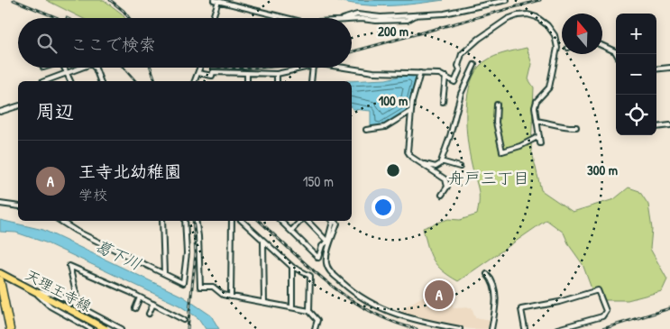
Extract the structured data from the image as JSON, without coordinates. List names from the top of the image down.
{
  "streets": {
    "main road": ["天理王寺線"]
  },
  "districts": ["舟戸三丁目"],
  "water": ["葛下川"],
  "north": "top",
  "page": {
    "map_buttons": ["+", "−"],
    "search": "ここで検索",
    "heading": "周辺",
    "list": [
      {
        "mark": "A",
        "name": "王寺北幼稚園",
        "note": "学校",
        "value": "150 m"
      }
    ],
    "pins": "A"
  },
  "rings": ["200 m", "100 m", "300 m"]
}
